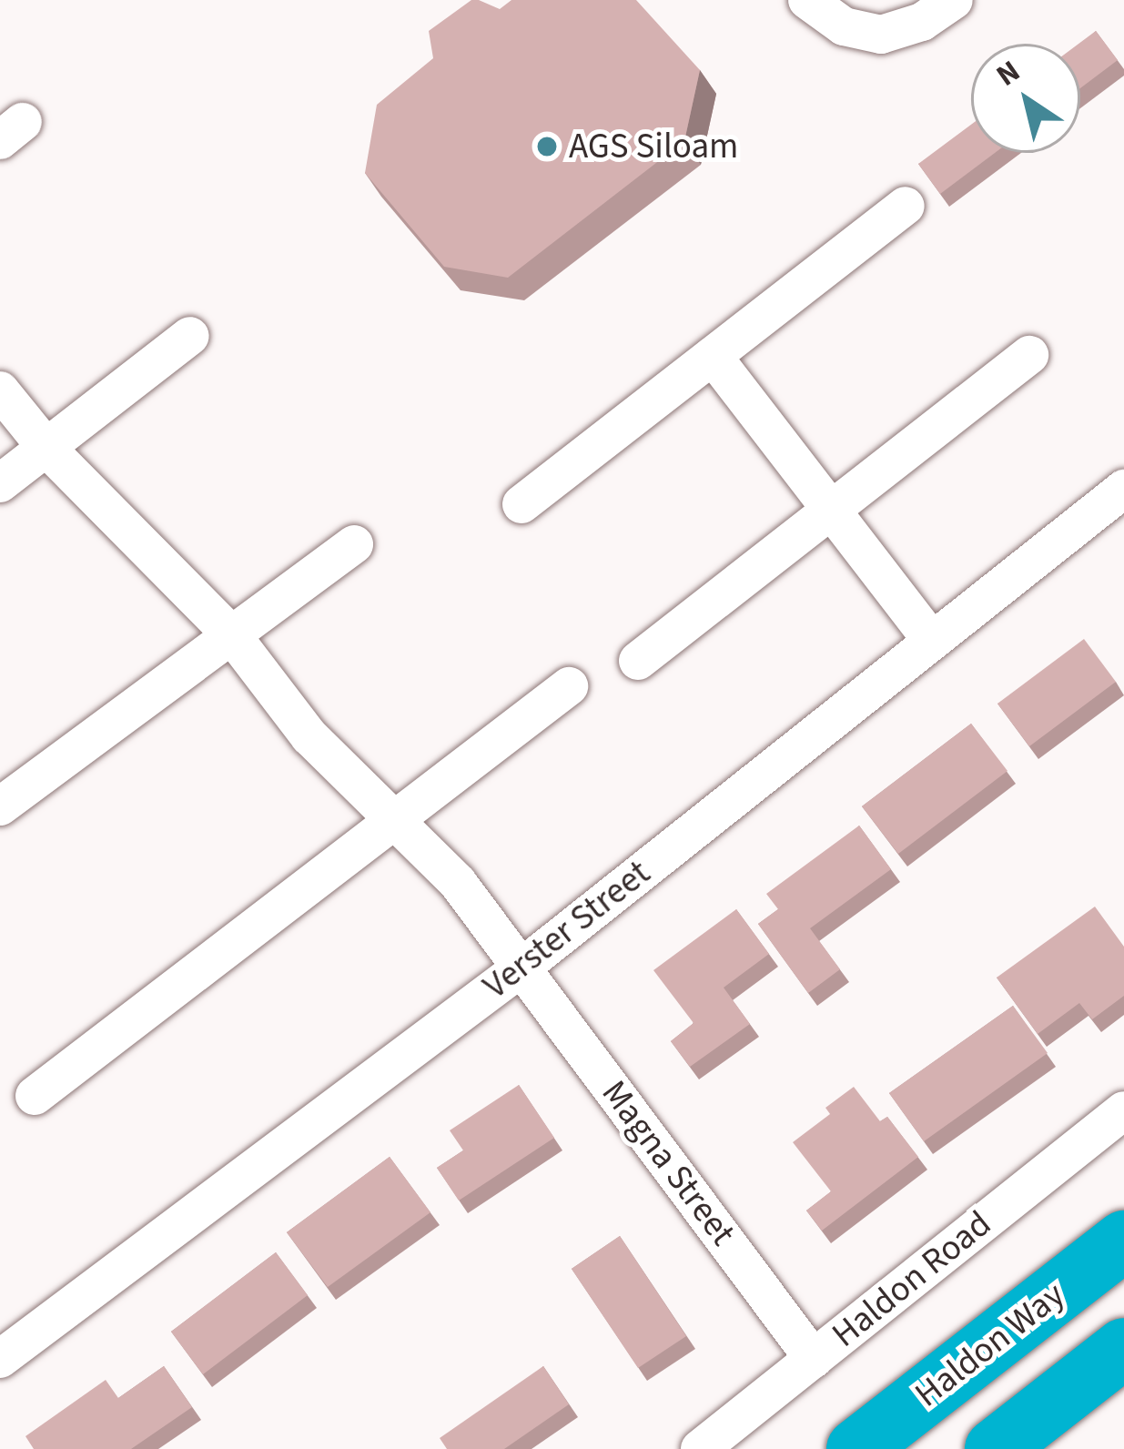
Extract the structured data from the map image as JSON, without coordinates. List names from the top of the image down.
{
  "streets": {
    "highway": ["Haldon Way"],
    "street": ["Verster Street", "Magna Street", "Haldon Road"]
  },
  "crossings": [
    ["Verster Street", "Magna Street"],
    ["Magna Street", "Haldon Road"]
  ],
  "places": ["AGS Siloam"],
  "north": "top left"
}
